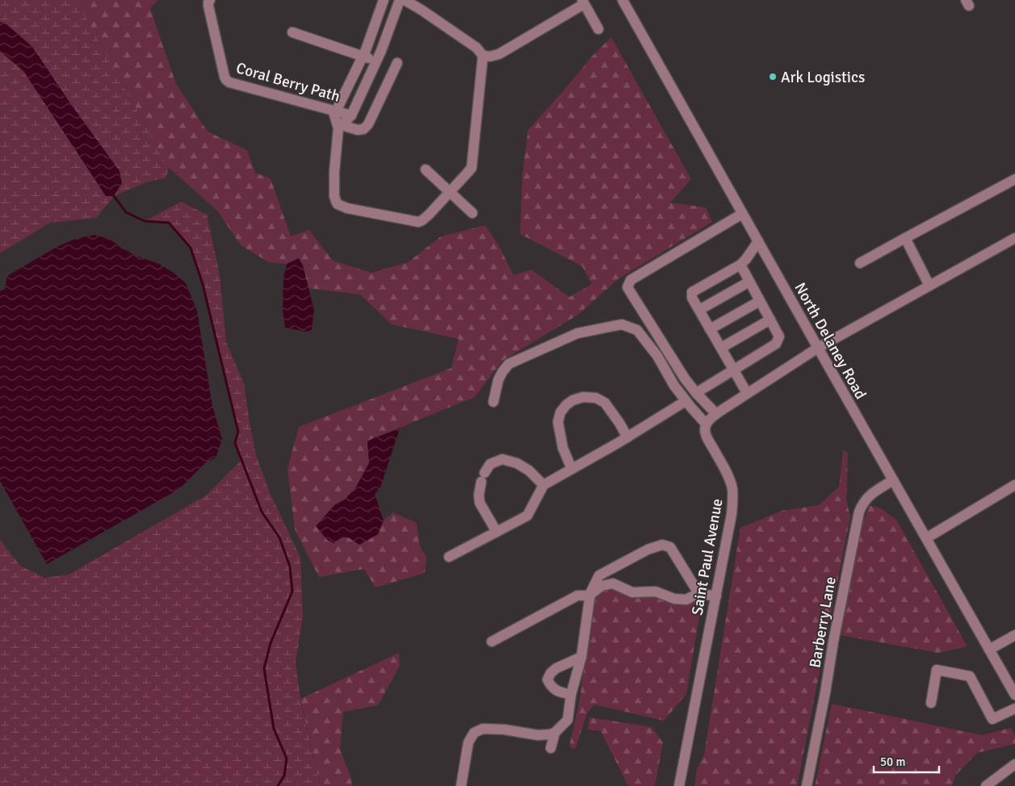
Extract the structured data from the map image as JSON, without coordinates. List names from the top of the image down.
{
  "streets": {
    "street": [
      "Coral Berry Path",
      "North Delaney Road",
      "Saint Paul Avenue",
      "Barberry Lane"
    ]
  },
  "crossings": [
    ["North Delaney Road", "Barberry Lane"]
  ],
  "places": ["Ark Logistics"],
  "scale_bar": "50 m"
}
